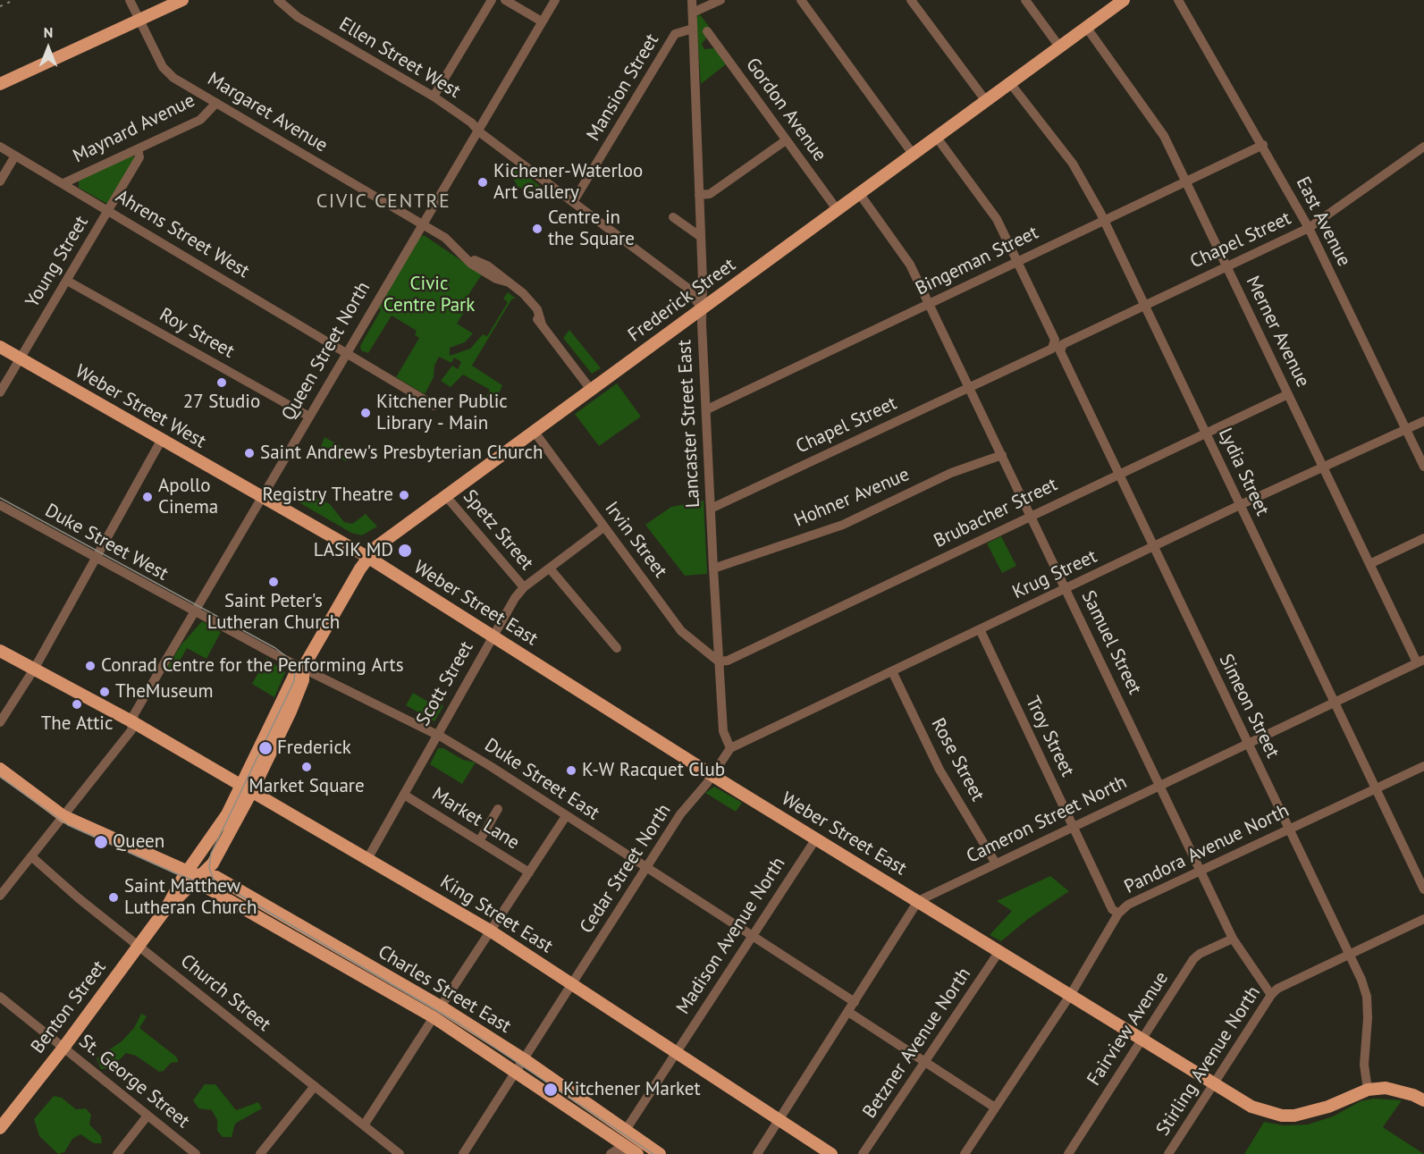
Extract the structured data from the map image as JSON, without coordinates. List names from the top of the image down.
{
  "streets": {
    "main road": [
      "Frederick Street",
      "Weber Street West",
      "Weber Street East",
      "King Street East",
      "Charles Street East",
      "Benton Street"
    ],
    "street": [
      "Ellen Street West",
      "Mansion Street",
      "Gordon Avenue",
      "Margaret Avenue",
      "Maynard Avenue",
      "East Avenue",
      "Ahrens Street West",
      "Chapel Street",
      "Bingeman Street",
      "Young Street",
      "Merner Avenue",
      "Roy Street",
      "Queen Street North",
      "Lancaster Street East",
      "Lydia Street",
      "Hohner Avenue",
      "Brubacher Street",
      "Spetz Street",
      "Irvin Street",
      "Duke Street West",
      "Krug Street",
      "Samuel Street",
      "Scott Street",
      "Simeon Street",
      "Troy Street",
      "Rose Street",
      "Duke Street East",
      "Market Lane",
      "Cameron Street North",
      "Pandora Avenue North",
      "Cedar Street North",
      "Madison Avenue North",
      "Church Street",
      "Fairview Avenue",
      "Betzner Avenue North",
      "Stirling Avenue North",
      "St. George Street"
    ]
  },
  "crossings": [
    ["Ellen Street West", "Mansion Street"],
    ["Ellen Street West", "Frederick Street"],
    ["Ellen Street West", "Queen Street North"],
    ["Ellen Street West", "Lancaster Street East"],
    ["Mansion Street", "Lancaster Street East"],
    ["Gordon Avenue", "Frederick Street"],
    ["Margaret Avenue", "Maynard Avenue"],
    ["Margaret Avenue", "Frederick Street"],
    ["Margaret Avenue", "Queen Street North"],
    ["Maynard Avenue", "Ahrens Street West"],
    ["Maynard Avenue", "Young Street"],
    ["East Avenue", "Chapel Street"],
    ["East Avenue", "Bingeman Street"],
    ["East Avenue", "Krug Street"],
    ["Ahrens Street West", "Young Street"],
    ["Ahrens Street West", "Queen Street North"],
    ["Chapel Street", "Merner Avenue"],
    ["Chapel Street", "Lancaster Street East"],
    ["Chapel Street", "Lydia Street"],
    ["Chapel Street", "Samuel Street"],
    ["Chapel Street", "Simeon Street"],
    ["Bingeman Street", "Merner Avenue"],
    ["Bingeman Street", "Lancaster Street East"],
    ["Bingeman Street", "Lydia Street"],
    ["Bingeman Street", "Samuel Street"],
    ["Bingeman Street", "Simeon Street"],
    ["Young Street", "Roy Street"],
    ["Young Street", "Weber Street West"],
    ["Frederick Street", "Merner Avenue"],
    ["Frederick Street", "Lancaster Street East"],
    ["Frederick Street", "Lydia Street"],
    ["Frederick Street", "Spetz Street"],
    ["Frederick Street", "Irvin Street"],
    ["Frederick Street", "Weber Street East"],
    ["Frederick Street", "Samuel Street"],
    ["Frederick Street", "Simeon Street"],
    ["Frederick Street", "Duke Street East"],
    ["Frederick Street", "King Street East"],
    ["Frederick Street", "Benton Street"],
    ["Merner Avenue", "Brubacher Street"],
    ["Merner Avenue", "Krug Street"],
    ["Merner Avenue", "Cameron Street North"],
    ["Roy Street", "Queen Street North"],
    ["Queen Street North", "Weber Street West"],
    ["Queen Street North", "Duke Street West"],
    ["Queen Street North", "Weber Street East"],
    ["Queen Street North", "Duke Street East"],
    ["Queen Street North", "King Street East"],
    ["Queen Street North", "Charles Street East"],
    ["Queen Street North", "Church Street"],
    ["Weber Street West", "Weber Street East"],
    ["Lancaster Street East", "Hohner Avenue"],
    ["Lancaster Street East", "Brubacher Street"],
    ["Lancaster Street East", "Irvin Street"],
    ["Lancaster Street East", "Krug Street"],
    ["Lydia Street", "Brubacher Street"],
    ["Lydia Street", "Krug Street"],
    ["Lydia Street", "Cameron Street North"],
    ["Lydia Street", "Pandora Avenue North"],
    ["Hohner Avenue", "Samuel Street"],
    ["Brubacher Street", "Irvin Street"],
    ["Brubacher Street", "Samuel Street"],
    ["Brubacher Street", "Simeon Street"],
    ["Spetz Street", "Scott Street"],
    ["Irvin Street", "Scott Street"],
    ["Duke Street West", "Duke Street East"],
    ["Krug Street", "Samuel Street"],
    ["Krug Street", "Simeon Street"],
    ["Krug Street", "Troy Street"],
    ["Krug Street", "Rose Street"],
    ["Weber Street East", "Scott Street"],
    ["Weber Street East", "Simeon Street"],
    ["Weber Street East", "Cameron Street North"],
    ["Weber Street East", "Pandora Avenue North"],
    ["Weber Street East", "Cedar Street North"],
    ["Weber Street East", "Madison Avenue North"],
    ["Weber Street East", "Fairview Avenue"],
    ["Weber Street East", "Betzner Avenue North"],
    ["Weber Street East", "Stirling Avenue North"],
    ["Samuel Street", "Cameron Street North"],
    ["Samuel Street", "Pandora Avenue North"],
    ["Samuel Street", "Fairview Avenue"],
    ["Samuel Street", "Stirling Avenue North"],
    ["Scott Street", "Duke Street East"],
    ["Scott Street", "Market Lane"],
    ["Scott Street", "King Street East"],
    ["Simeon Street", "Cameron Street North"],
    ["Simeon Street", "Pandora Avenue North"],
    ["Simeon Street", "Stirling Avenue North"],
    ["Troy Street", "Cameron Street North"],
    ["Troy Street", "Pandora Avenue North"],
    ["Rose Street", "Cameron Street North"],
    ["Duke Street East", "Cedar Street North"],
    ["Duke Street East", "Madison Avenue North"],
    ["Cedar Street North", "King Street East"],
    ["Cedar Street North", "Charles Street East"],
    ["King Street East", "Madison Avenue North"],
    ["King Street East", "Benton Street"],
    ["Madison Avenue North", "Charles Street East"],
    ["Charles Street East", "Benton Street"],
    ["Church Street", "Benton Street"],
    ["Benton Street", "St. George Street"]
  ],
  "districts": ["CIVIC CENTRE"],
  "parks": ["Civic Centre Park"],
  "places": [
    "Kichener-Waterloo Art Gallery",
    "Centre in the Square",
    "27 Studio",
    "Kitchener Public Library - Main",
    "Saint Andrew's Presbyterian Church",
    "Registry Theatre",
    "Apollo Cinema",
    "LASIK MD",
    "Saint Peter's Lutheran Church",
    "Conrad Centre for the Performing Arts",
    "TheMuseum",
    "The Attic",
    "Frederick",
    "Market Square",
    "K-W Racquet Club",
    "Queen",
    "Saint Matthew Lutheran Church",
    "Kitchener Market"
  ],
  "north": "top"
}
